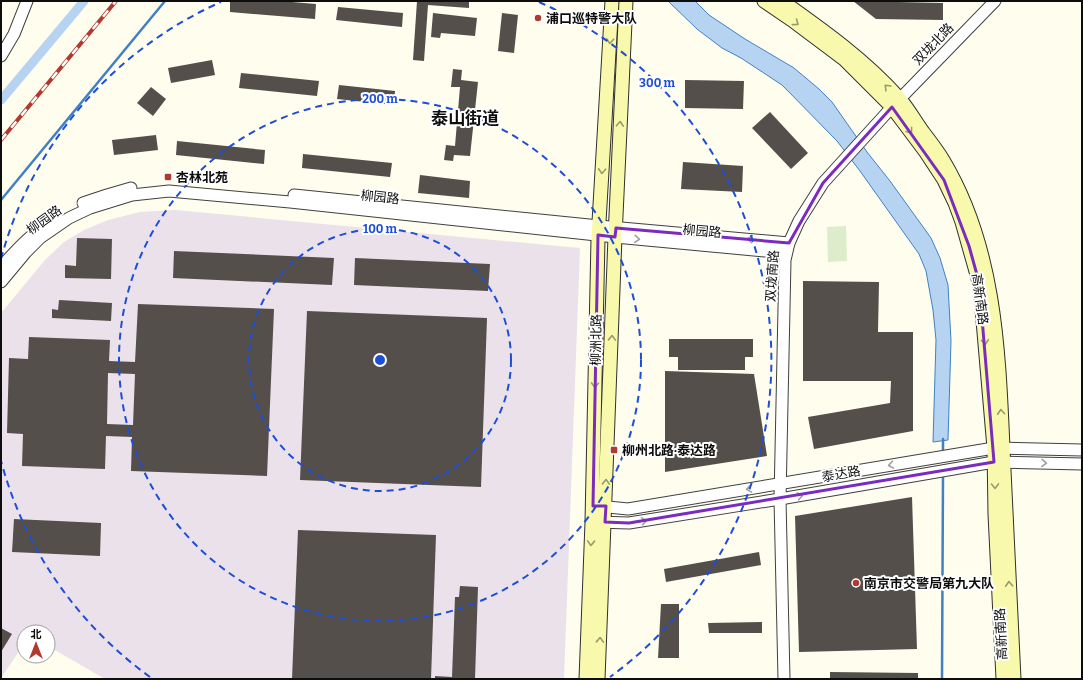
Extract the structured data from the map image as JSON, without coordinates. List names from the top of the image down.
{
  "streets": {
    "main road": ["高新南路", "柳洲北路"],
    "street": [
      "双垅北路",
      "柳园路",
      "双垅南路",
      "泰达路"
    ]
  },
  "crossings": [
    ["双垅北路", "双垅南路"],
    ["双垅北路", "高新南路"],
    ["柳园路", "双垅南路"],
    ["柳园路", "柳洲北路"],
    ["双垅南路", "高新南路"],
    ["双垅南路", "泰达路"],
    ["高新南路", "泰达路"],
    ["柳洲北路", "泰达路"]
  ],
  "districts": ["泰山街道"],
  "places": {
    "other": ["浦口巡特警大队", "南京市交警局第九大队"],
    "transit": ["杏林北苑", "柳州北路·泰达路"]
  },
  "north": "top",
  "rings": ["300 m", "200 m", "100 m"]
}
